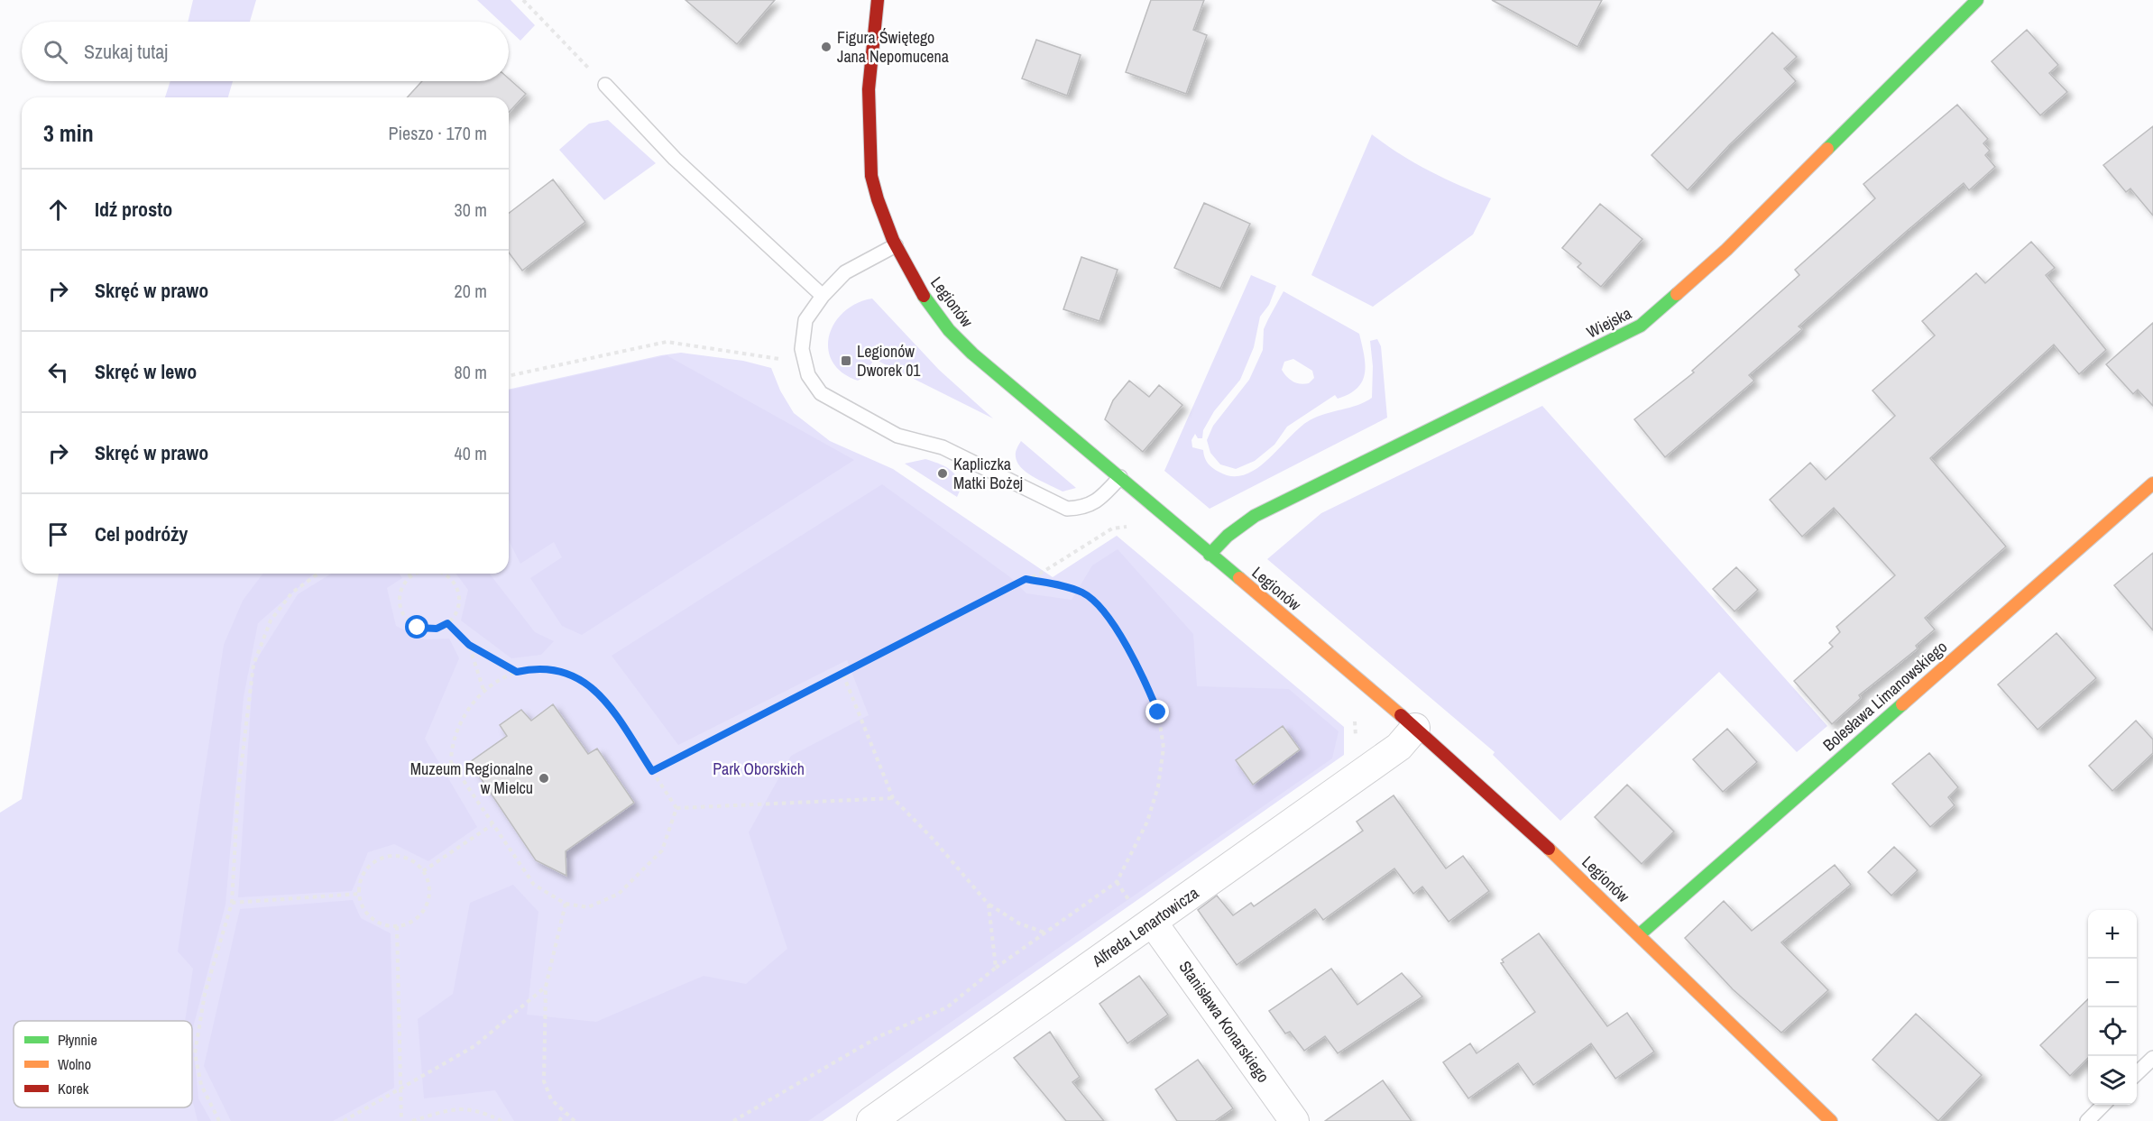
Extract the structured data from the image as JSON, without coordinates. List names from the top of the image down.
{
  "streets": {
    "street": [
      "Legionów",
      "Wiejska",
      "Bolesława Limanowskiego",
      "Alfreda Lenartowicza",
      "Stanisława Konarskiego"
    ]
  },
  "crossings": [
    ["Legionów", "Wiejska"],
    ["Legionów", "Bolesława Limanowskiego"],
    ["Legionów", "Alfreda Lenartowicza"],
    ["Alfreda Lenartowicza", "Stanisława Konarskiego"]
  ],
  "parks": ["Park Oborskich"],
  "places": {
    "other": ["Figura Świętego Jana Nepomucena", "Kapliczka Matki Bożej", "Muzeum Regionalne w Mielcu"],
    "transit": ["Legionów Dworek 01"]
  },
  "legend": ["Płynnie", "Wolno", "Korek"],
  "page": {
    "search": "Szukaj tutaj",
    "heading": ["3 min", "Pieszo · 170 m"],
    "list": [
      ["Idź prosto", "30 m"],
      ["Skręć w prawo", "20 m"],
      ["Skręć w lewo", "80 m"],
      ["Skręć w prawo", "40 m"],
      "Cel podróży"
    ],
    "map_buttons": ["+", "−"]
  }
}
